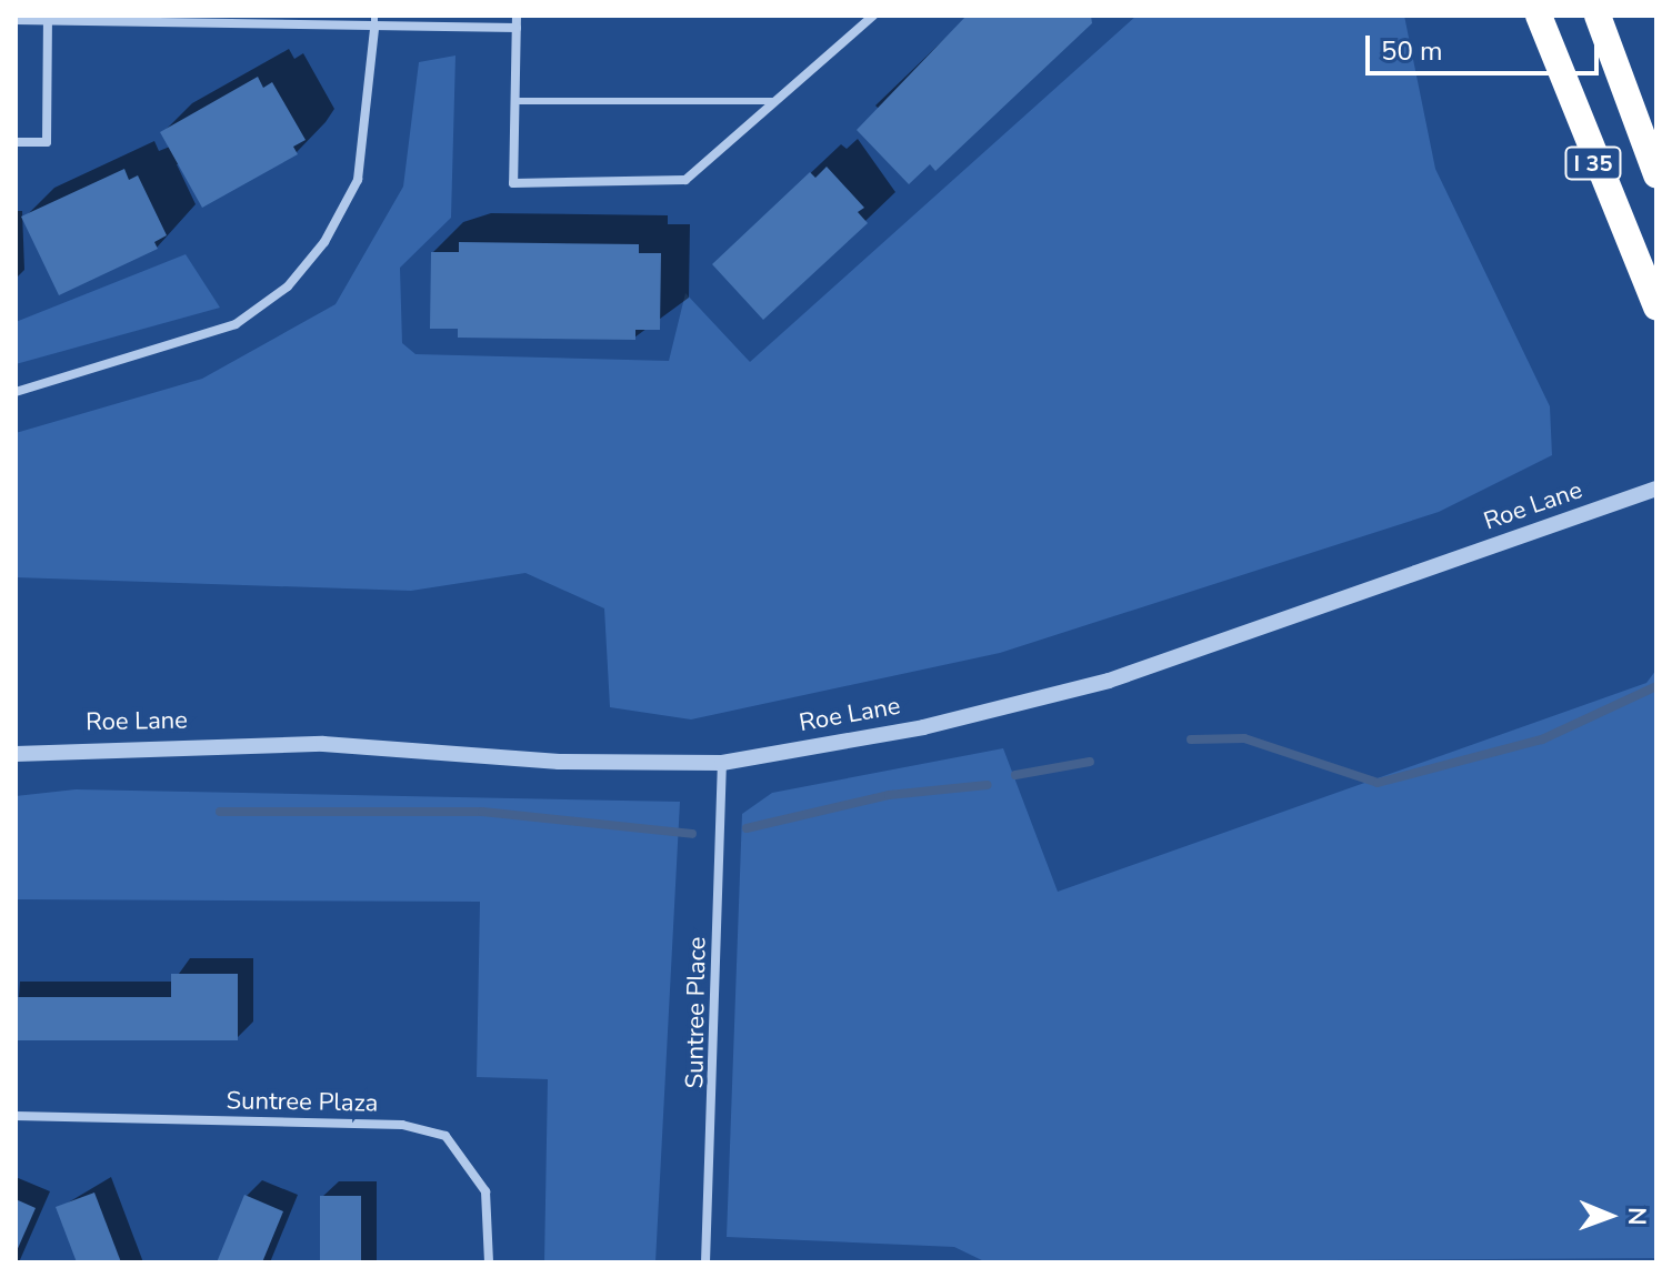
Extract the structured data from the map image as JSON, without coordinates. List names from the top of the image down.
{
  "streets": {
    "highway": ["I 35"],
    "street": ["Roe Lane", "Suntree Place", "Suntree Plaza"]
  },
  "crossings": [
    ["Roe Lane", "Suntree Place"]
  ],
  "scale_bar": "50 m",
  "north": "right"
}
